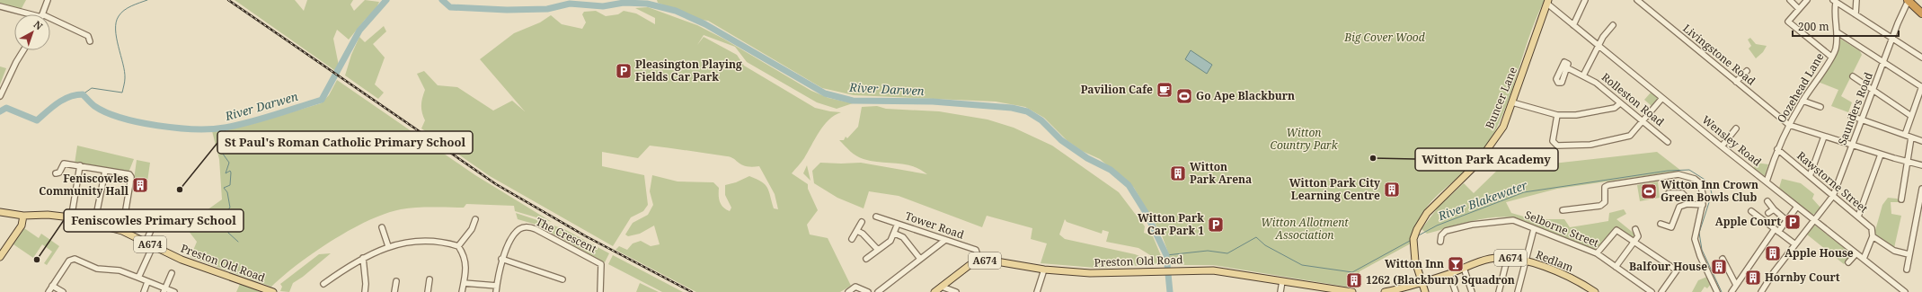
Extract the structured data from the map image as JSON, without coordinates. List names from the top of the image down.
{
  "streets": {
    "main road": [
      "Buncer Lane",
      "A674",
      "Preston Old Road",
      "Redlam"
    ],
    "street": [
      "Livingstone Road",
      "Oozehead Lane",
      "Rolleston Road",
      "Saunders Road",
      "Wensley Road",
      "Rawstorne Street",
      "Tower Road",
      "Selborne Street",
      "The Crescent"
    ]
  },
  "crossings": [
    ["Livingstone Road", "Oozehead Lane"],
    ["Oozehead Lane", "Wensley Road"],
    ["Oozehead Lane", "Rawstorne Street"],
    ["Buncer Lane", "Wensley Road"],
    ["Buncer Lane", "A674"],
    ["Buncer Lane", "Redlam"],
    ["Rolleston Road", "Wensley Road"],
    ["Saunders Road", "Wensley Road"],
    ["Saunders Road", "Rawstorne Street"],
    ["Tower Road", "A674"],
    ["Tower Road", "Preston Old Road"],
    ["A674", "Preston Old Road"],
    ["A674", "Redlam"]
  ],
  "water": ["River Darwen", "River Blakewater"],
  "parks": ["Big Cover Wood", "Witton Country Park", "Witton Allotment Association"],
  "places": {
    "parking": ["Pleasington Playing Fields Car Park", "Apple Court", "Witton Park Car Park 1"],
    "cafe": ["Pavilion Cafe"],
    "sports": ["Go Ape Blackburn", "Witton Inn Crown Green Bowls Club"],
    "other": ["Witton Park Academy", "St Paul's Roman Catholic Primary School", "Feniscowles Primary School"],
    "building": [
      "Witton Park Arena",
      "Feniscowles Community Hall",
      "Witton Park City Learning Centre",
      "Apple House",
      "Balfour House",
      "Hornby Court",
      "1262 (Blackburn) Squadron"
    ],
    "bar": ["Witton Inn"]
  },
  "scale_bar": "200 m",
  "north": "top right"
}
